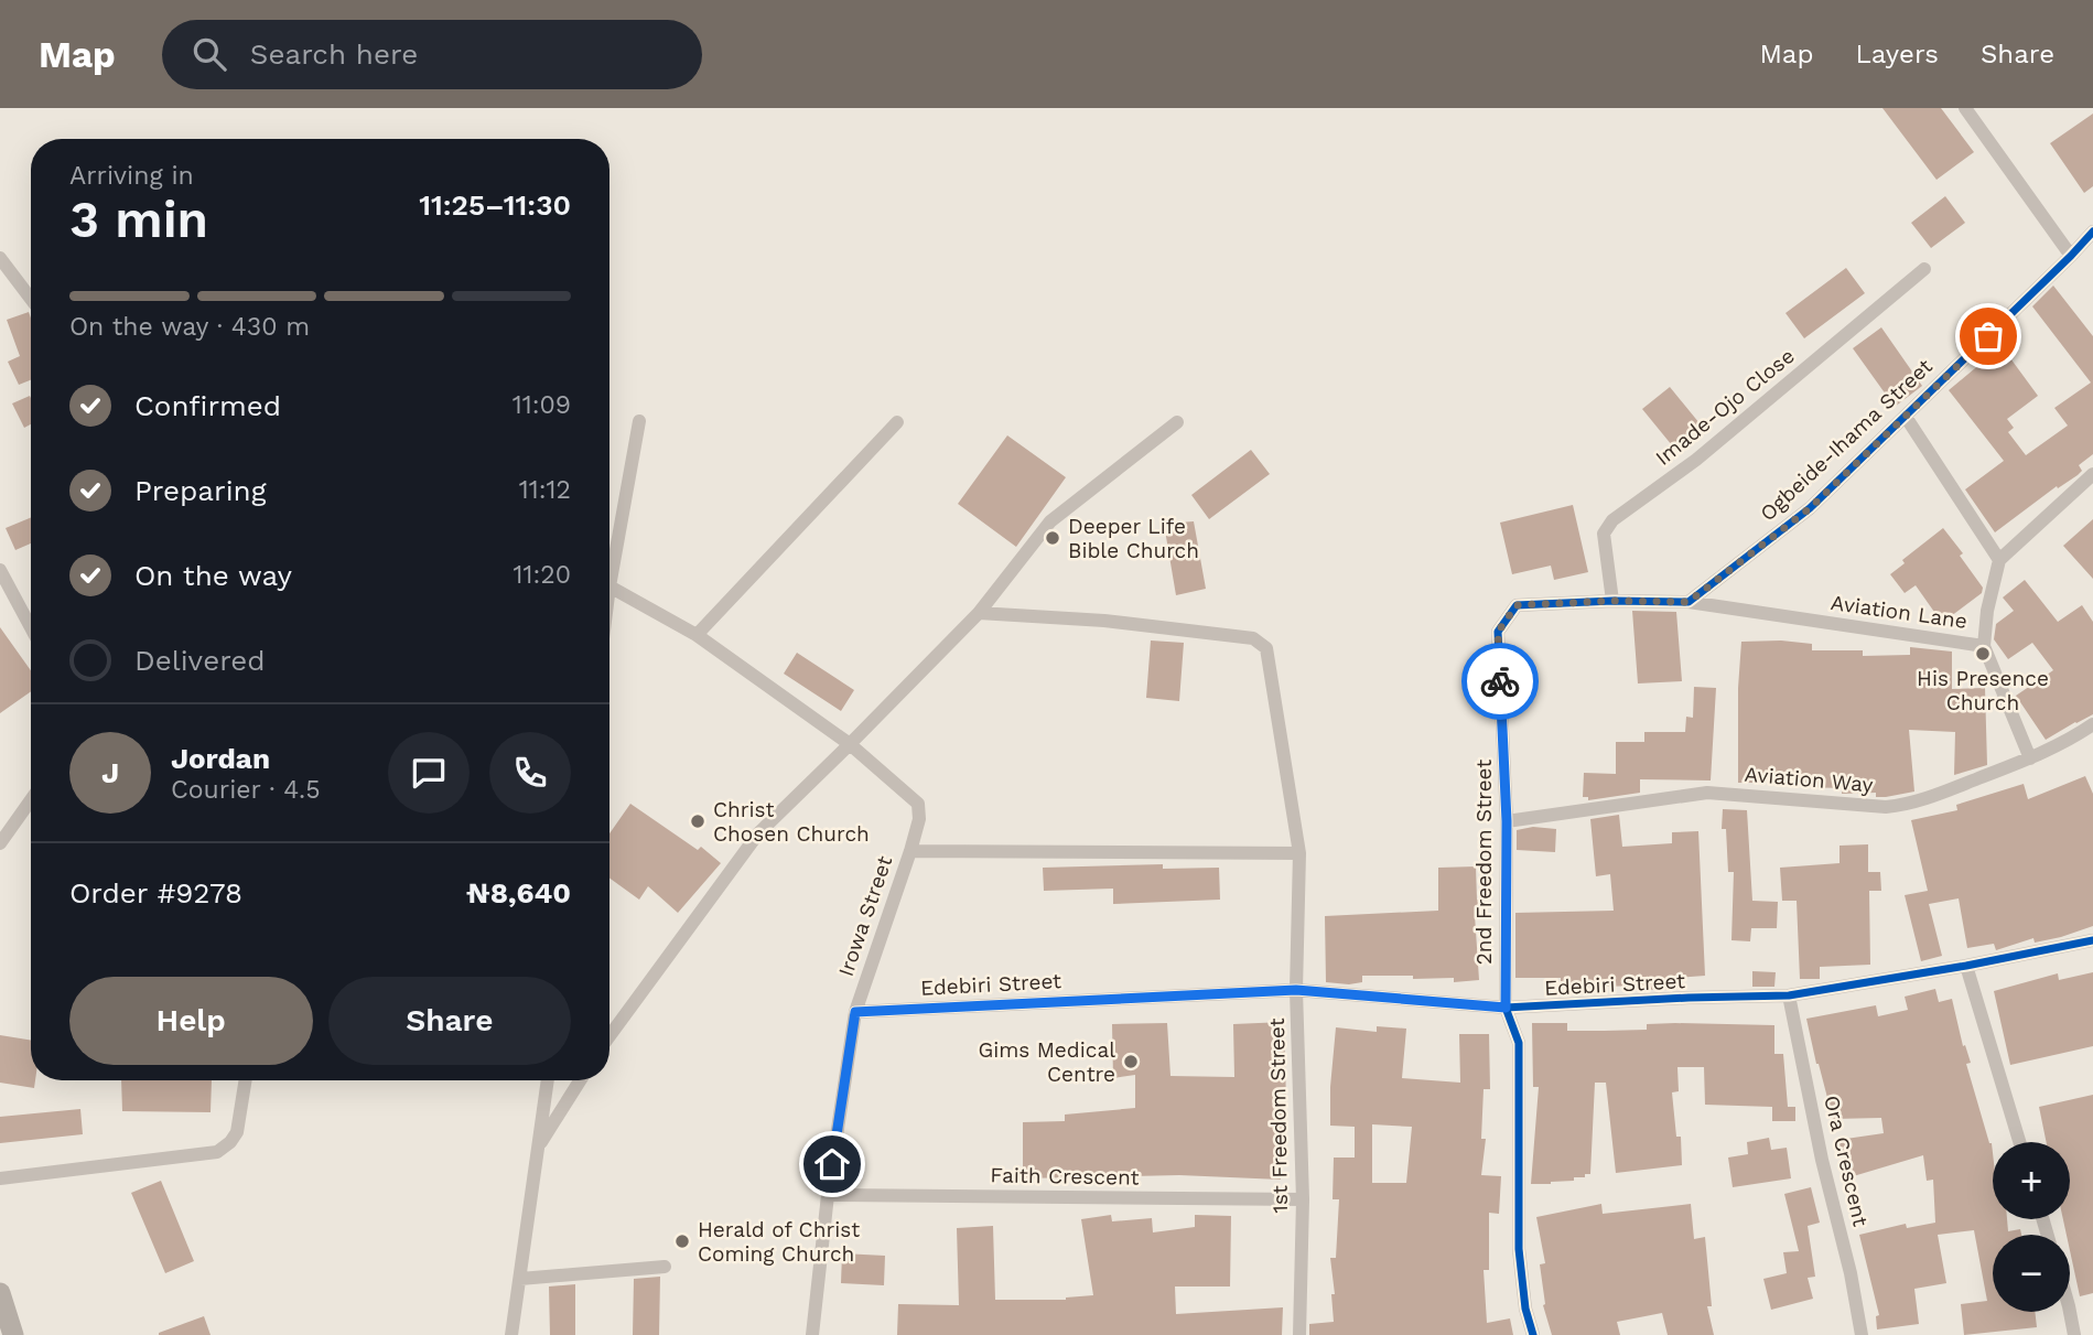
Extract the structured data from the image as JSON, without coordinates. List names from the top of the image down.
{
  "streets": {
    "street": [
      "Imade-Ojo Close",
      "Ogbeide-Ihama Street",
      "Aviation Lane",
      "Aviation Way",
      "2nd Freedom Street",
      "Irowa Street",
      "Edebiri Street",
      "1st Freedom Street",
      "Ora Crescent",
      "Faith Crescent"
    ]
  },
  "crossings": [
    ["Imade-Ojo Close", "2nd Freedom Street"],
    ["Ogbeide-Ihama Street", "Aviation Lane"],
    ["Aviation Lane", "Aviation Way"],
    ["Aviation Way", "2nd Freedom Street"],
    ["2nd Freedom Street", "Edebiri Street"],
    ["Irowa Street", "Edebiri Street"],
    ["Irowa Street", "1st Freedom Street"],
    ["Irowa Street", "Faith Crescent"],
    ["Edebiri Street", "1st Freedom Street"],
    ["Edebiri Street", "Ora Crescent"],
    ["1st Freedom Street", "Faith Crescent"]
  ],
  "places": [
    "Deeper Life Bible Church",
    "His Presence Church",
    "Christ Chosen Church",
    "Gims Medical Centre",
    "Herald of Christ Coming Church"
  ],
  "page": {
    "header": "Map",
    "search": "Search here",
    "nav": ["Map", "Layers", "Share"],
    "heading": ["3 min", "Arriving in", "11:25–11:30"],
    "panel": [
      "Jordan",
      "Courier · 4.5",
      "Order #9278",
      "₦8,640"
    ],
    "bar": "On the way · 430 m",
    "list": [
      ["Confirmed", "11:09"],
      ["Preparing", "11:12"],
      ["On the way", "11:20"],
      "Delivered"
    ],
    "round": "J",
    "buttons": ["Help", "Share"],
    "map_buttons": ["+", "−"]
  }
}
